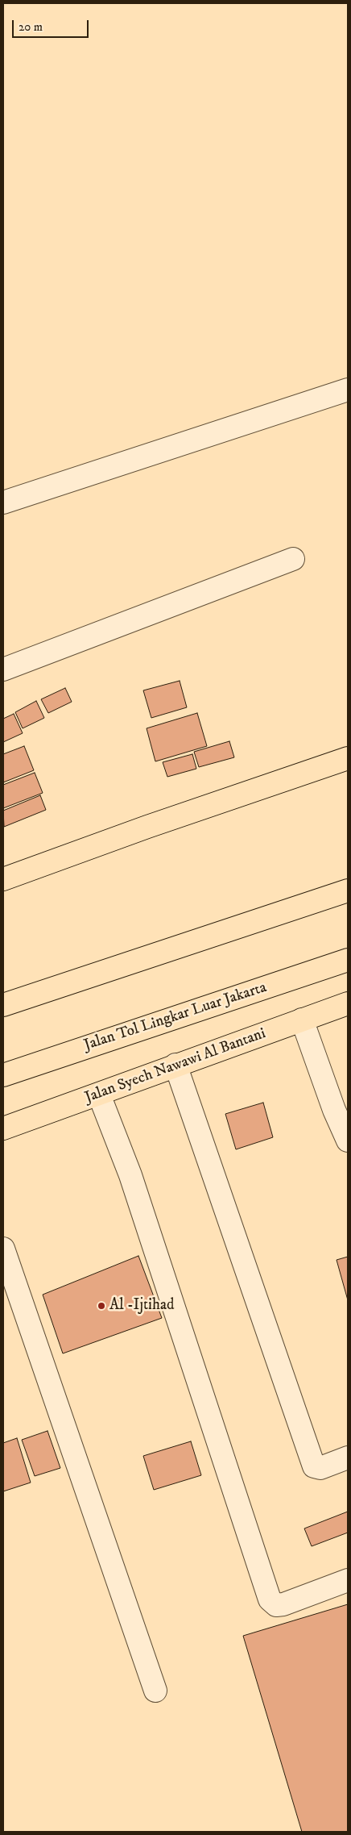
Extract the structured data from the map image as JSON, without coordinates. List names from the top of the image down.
{
  "streets": {
    "highway": ["Jalan Tol Lingkar Luar Jakarta", "Jalan Syech Nawawi Al Bantani"]
  },
  "places": ["Al -Ijtihad"],
  "scale_bar": "20 m"
}
